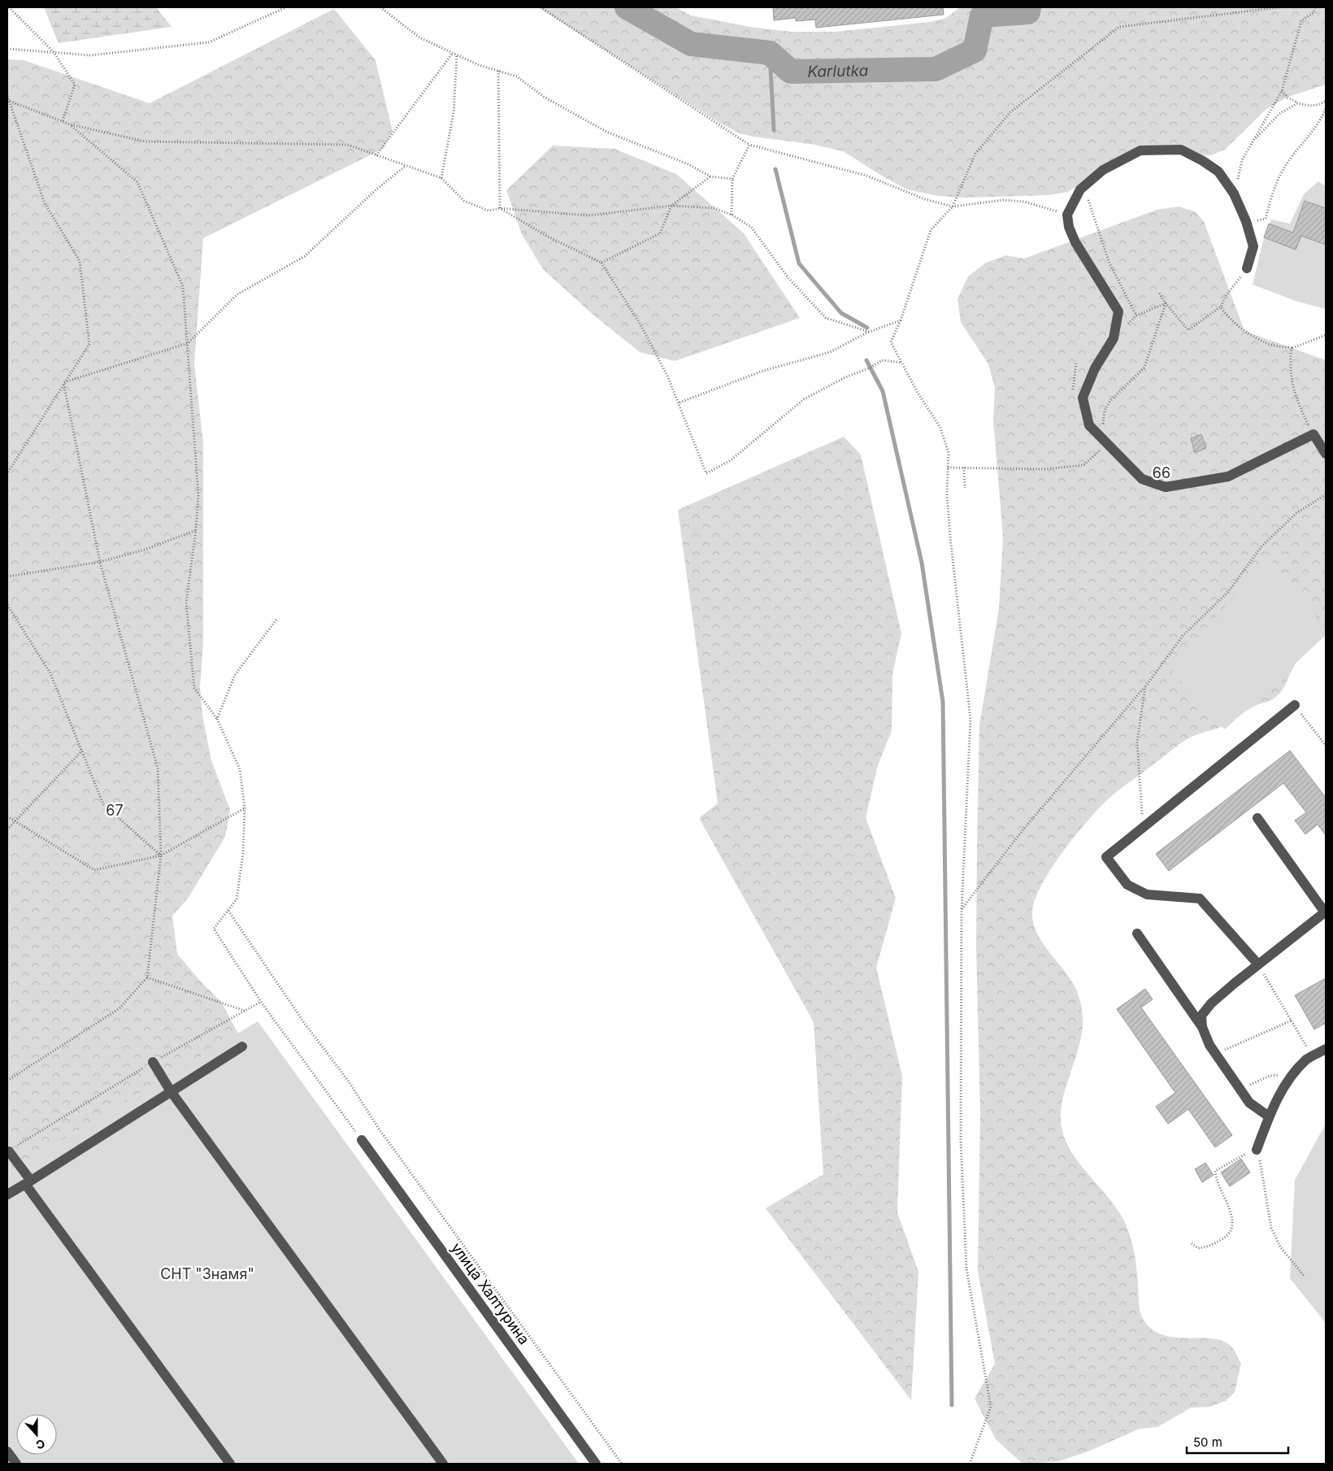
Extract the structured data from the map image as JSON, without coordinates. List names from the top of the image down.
{
  "streets": {
    "street": ["улица Халтурина"]
  },
  "water": ["Karlutka"],
  "parks": ["66", "67", "СНТ \"Знамя\""],
  "scale_bar": "50 m",
  "north": "bottom"
}
